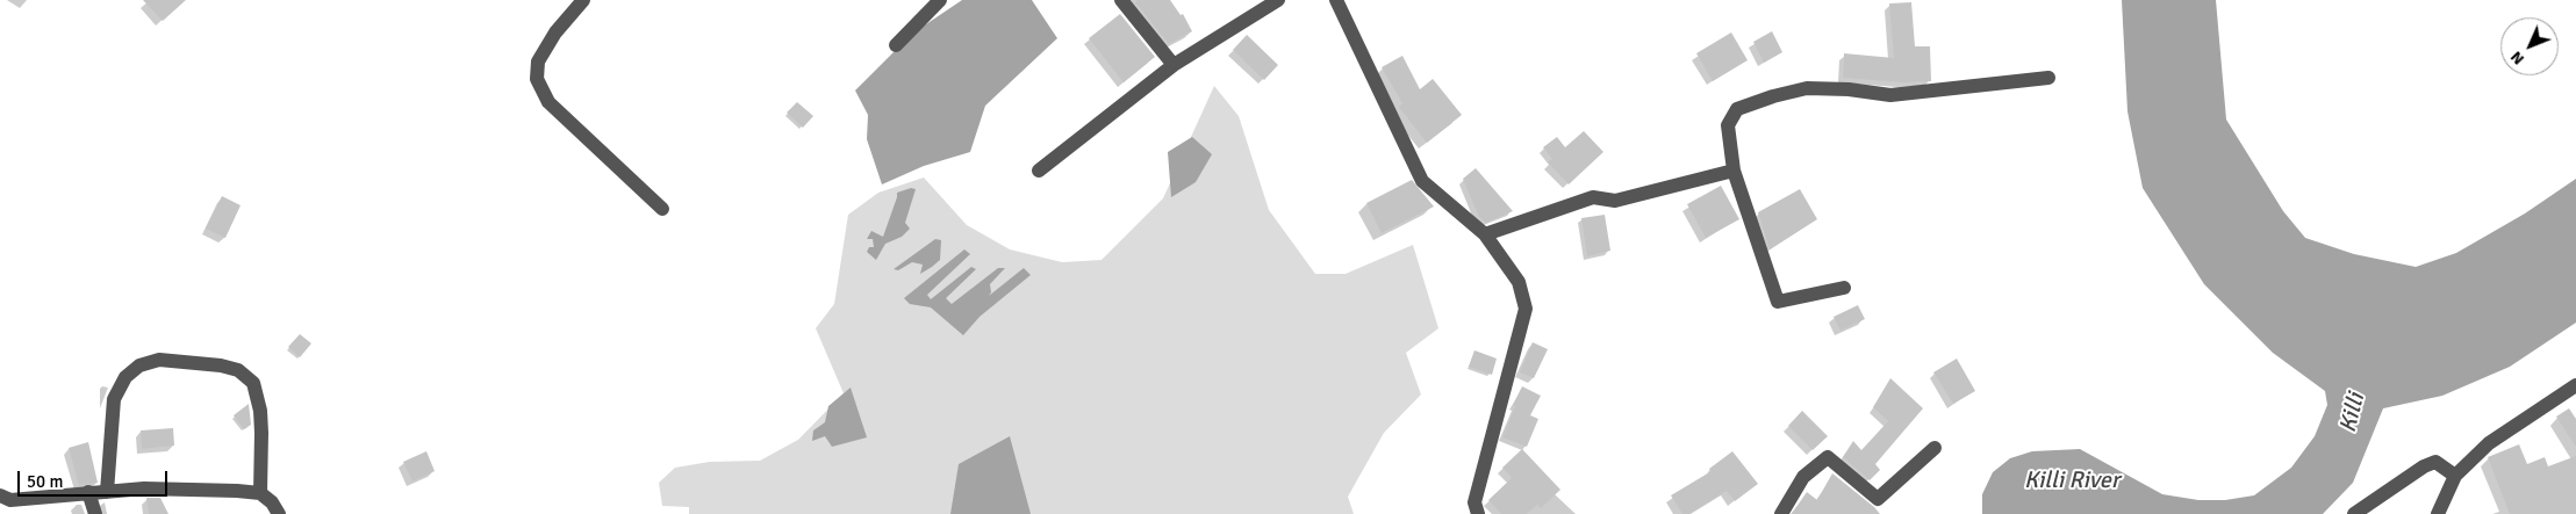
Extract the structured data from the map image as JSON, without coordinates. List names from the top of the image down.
{
  "water": ["Killi", "Killi River"],
  "scale_bar": "50 m",
  "north": "bottom left"
}
